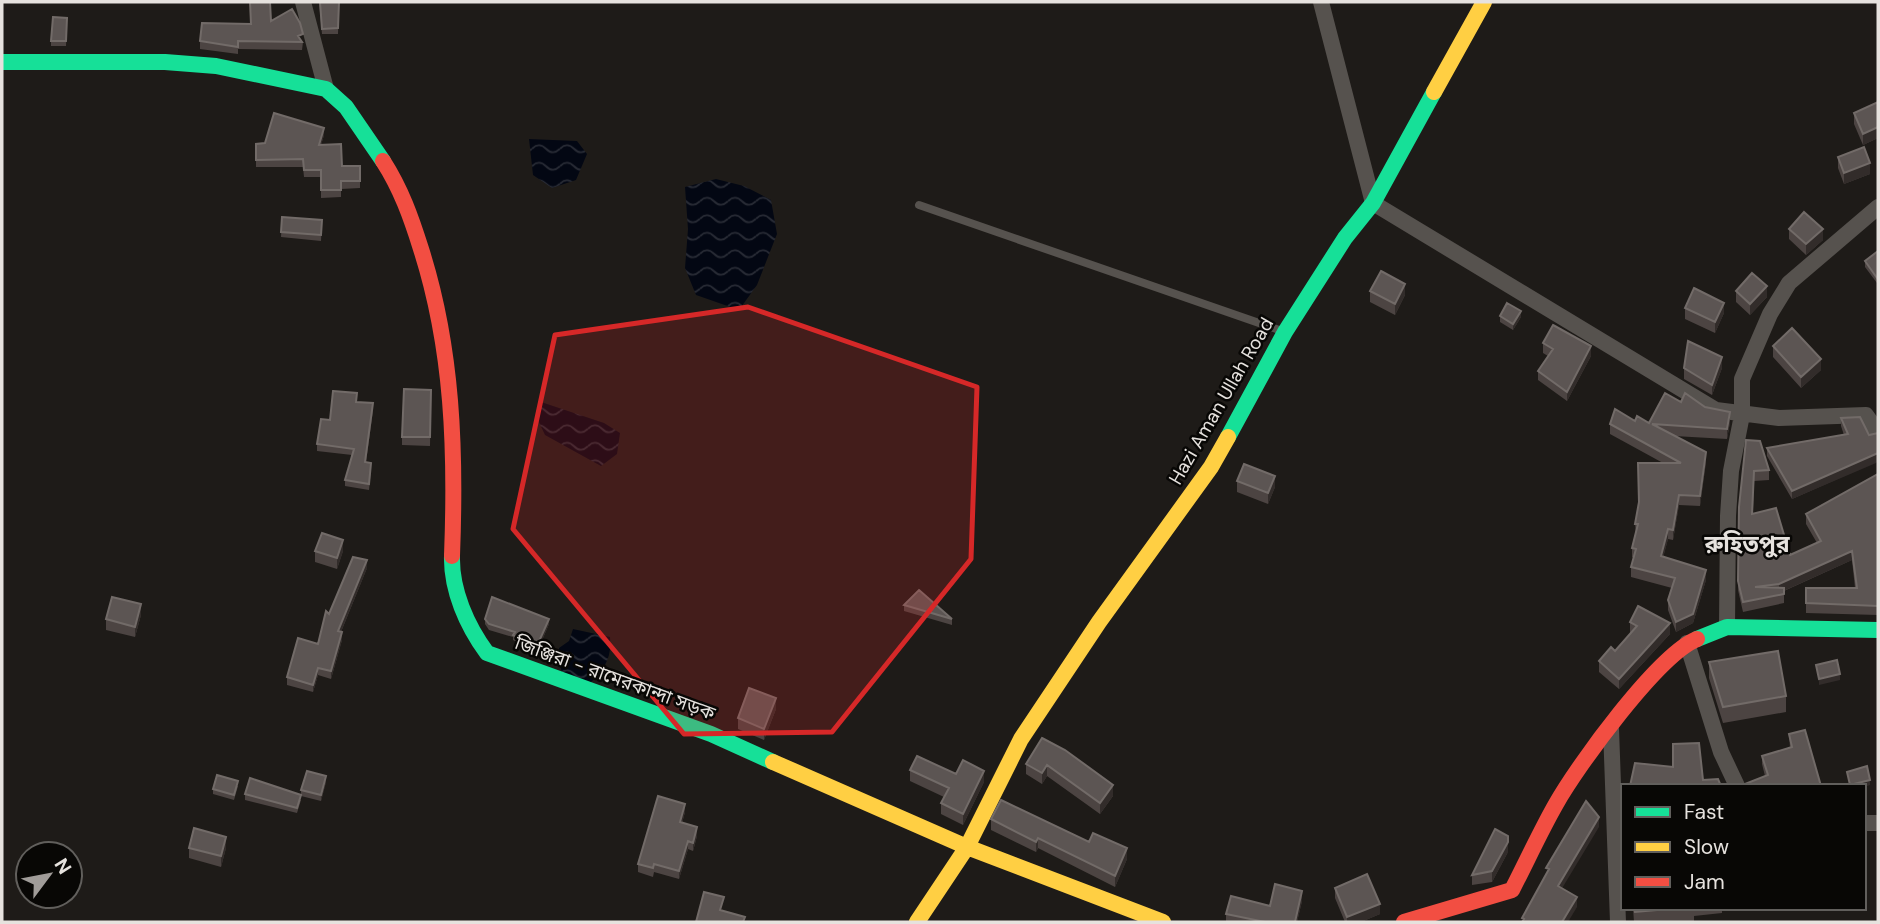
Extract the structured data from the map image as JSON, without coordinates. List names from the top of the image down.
{
  "streets": {
    "main road": ["Hazi Aman Ullah Road", "জিঞ্জিরা - রামেরকান্দা সড়ক"]
  },
  "crossings": [
    ["Hazi Aman Ullah Road", "জিঞ্জিরা - রামেরকান্দা সড়ক"]
  ],
  "districts": ["রুহিতপুর"],
  "legend": ["Fast", "Slow", "Jam"],
  "north": "top right"
}
